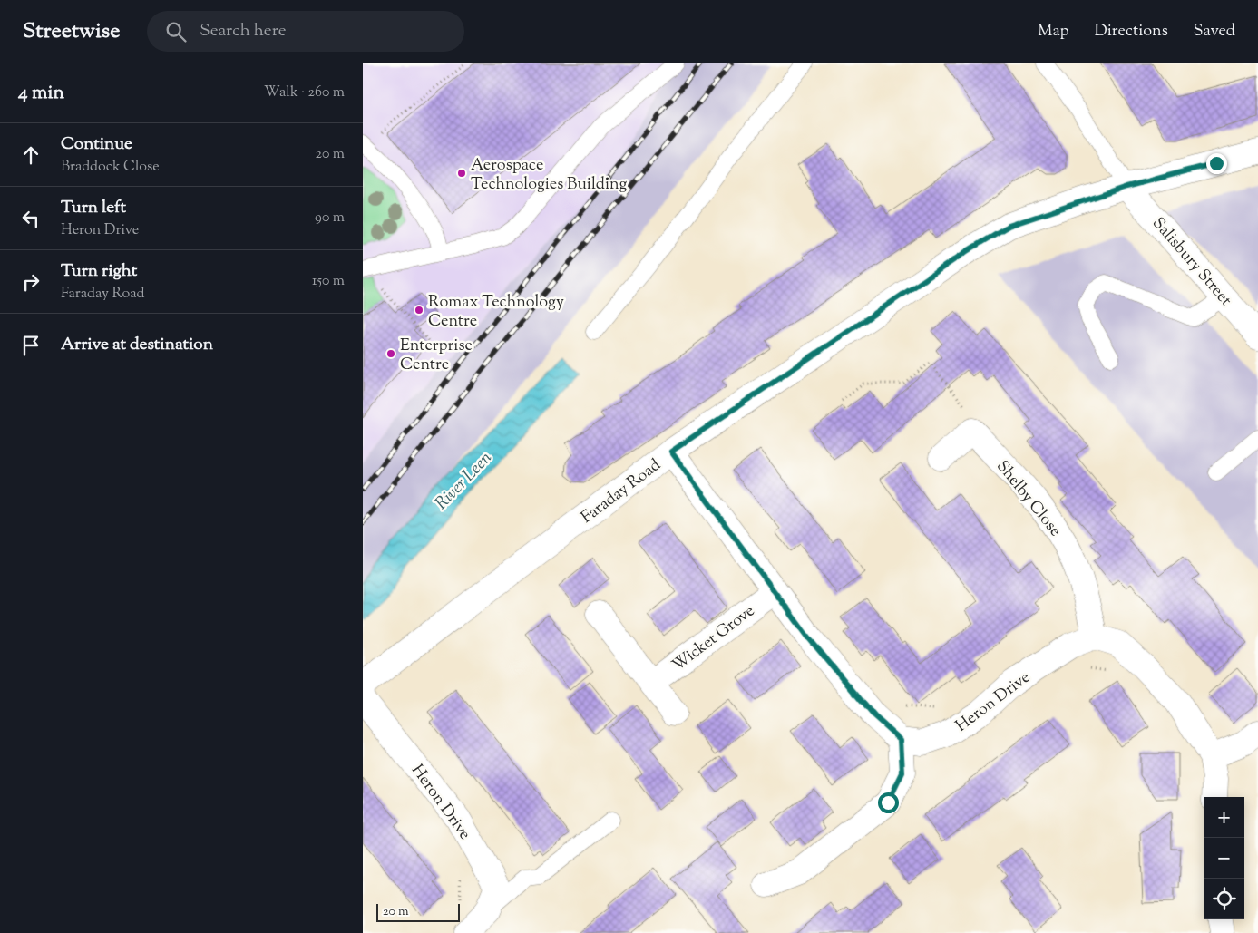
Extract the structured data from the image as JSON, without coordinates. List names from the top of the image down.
{
  "streets": {
    "street": [
      "Salisbury Street",
      "Faraday Road",
      "Shelby Close",
      "Wicket Grove",
      "Heron Drive"
    ]
  },
  "crossings": [
    ["Salisbury Street", "Faraday Road"],
    ["Shelby Close", "Heron Drive"]
  ],
  "water": ["River Leen"],
  "places": ["Aerospace Technologies Building", "Romax Technology Centre", "Enterprise Centre"],
  "scale_bar": "20 m",
  "page": {
    "header": "Streetwise",
    "search": "Search here",
    "nav": ["Map", "Directions", "Saved"],
    "heading": ["4 min", "Walk · 260 m"],
    "list": [
      ["Continue", "Braddock Close", "20 m"],
      ["Turn left", "Heron Drive", "90 m"],
      ["Turn right", "Faraday Road", "150 m"],
      "Arrive at destination"
    ],
    "map_buttons": ["+", "−"],
    "scale": "20 m"
  }
}
